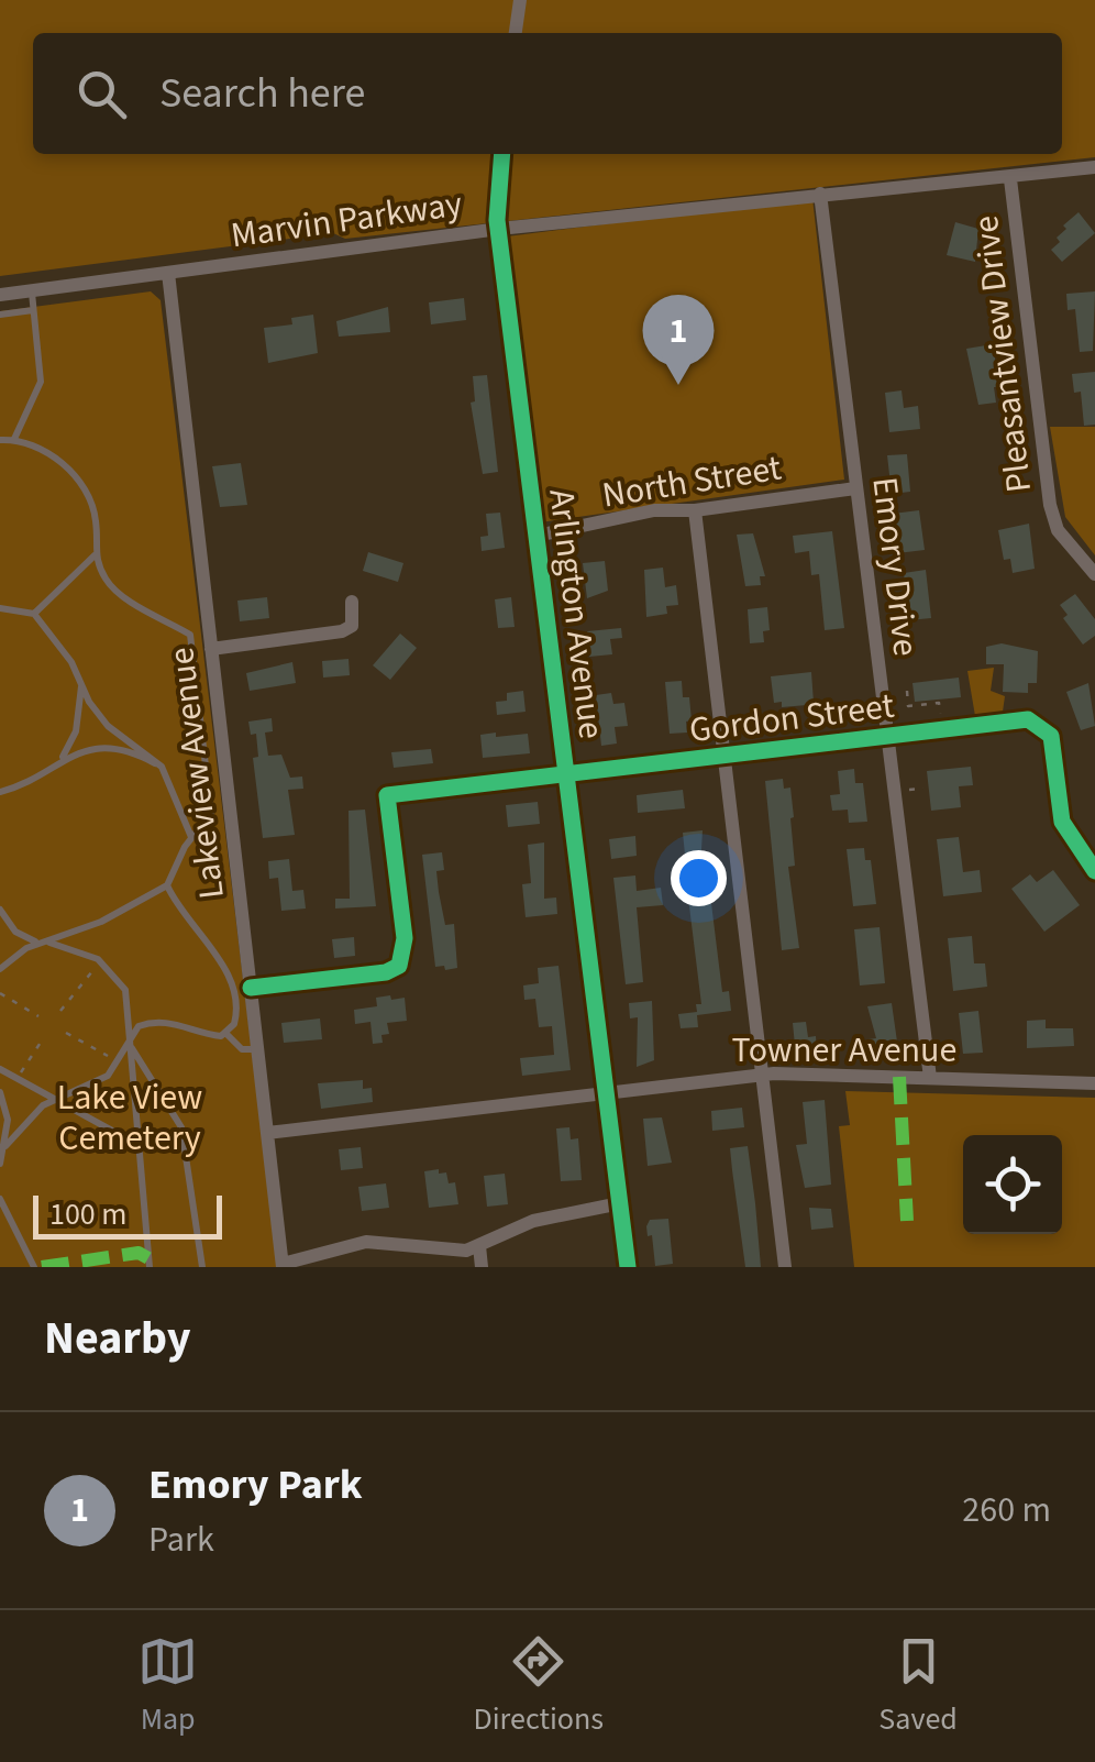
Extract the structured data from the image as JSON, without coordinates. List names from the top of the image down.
{
  "streets": {
    "street": [
      "Marvin Parkway",
      "Pleasantview Drive",
      "North Street",
      "Emory Drive",
      "Arlington Avenue",
      "Gordon Street",
      "Lakeview Avenue",
      "Towner Avenue"
    ]
  },
  "crossings": [
    ["Marvin Parkway", "Pleasantview Drive"],
    ["Marvin Parkway", "Emory Drive"],
    ["Marvin Parkway", "Arlington Avenue"],
    ["Marvin Parkway", "Lakeview Avenue"],
    ["North Street", "Emory Drive"],
    ["North Street", "Arlington Avenue"],
    ["Emory Drive", "Gordon Street"],
    ["Emory Drive", "Towner Avenue"],
    ["Arlington Avenue", "Gordon Street"],
    ["Arlington Avenue", "Towner Avenue"],
    ["Gordon Street", "Lakeview Avenue"],
    ["Lakeview Avenue", "Towner Avenue"]
  ],
  "parks": ["Lake View Cemetery"],
  "scale_bar": "100 m",
  "page": {
    "search": "Search here",
    "pins": "1",
    "scale": "100 m",
    "heading": "Nearby",
    "list": [
      {
        "mark": "1",
        "name": "Emory Park",
        "note": "Park",
        "value": "260 m"
      }
    ],
    "nav": ["Map", "Directions", "Saved"]
  }
}
